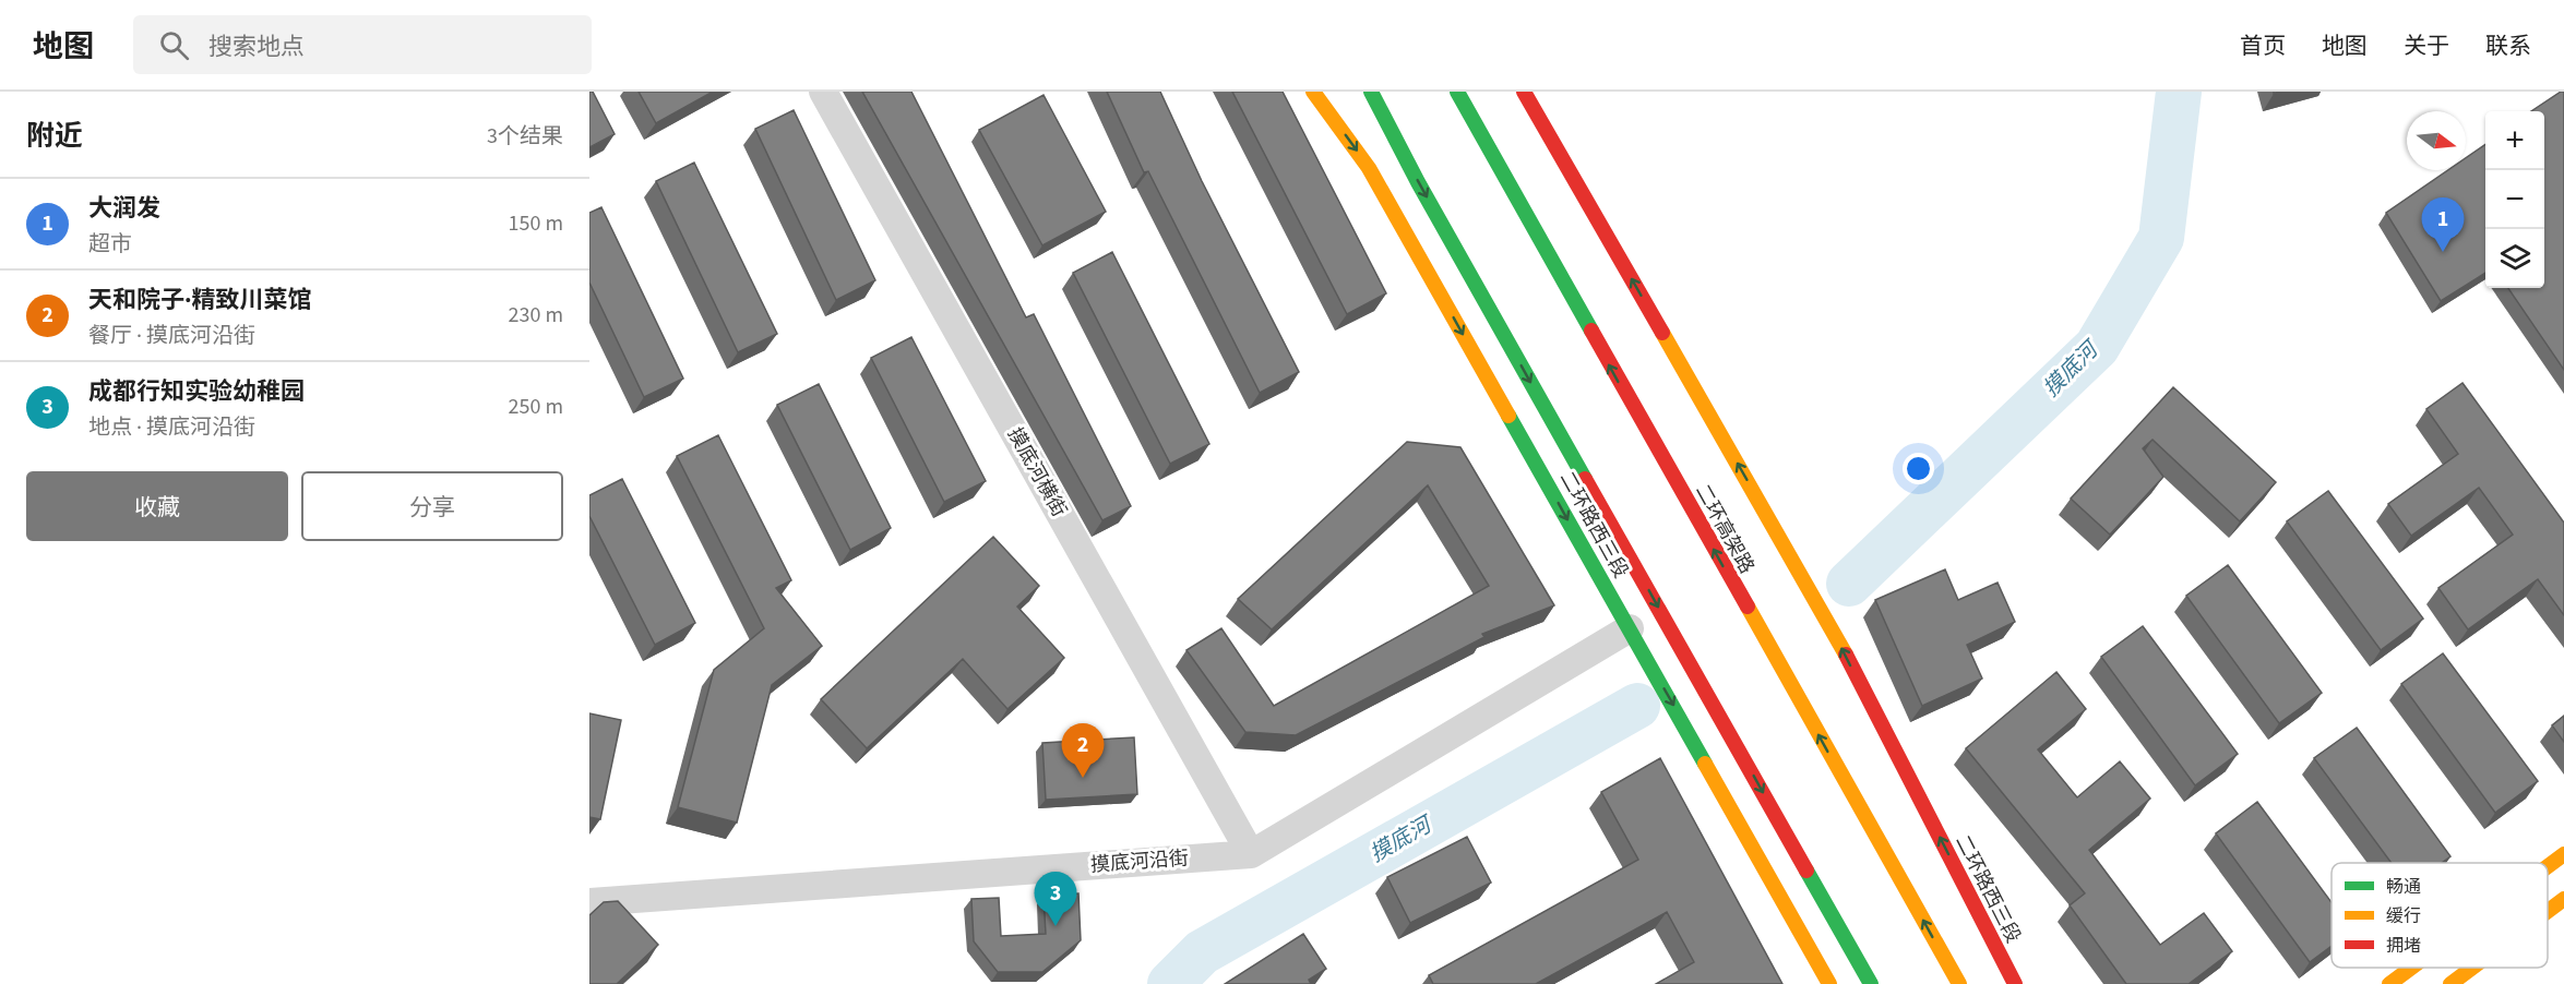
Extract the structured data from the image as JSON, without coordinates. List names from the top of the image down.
{
  "streets": {
    "main road": ["二环路西三段", "二环高架路"],
    "street": ["摸底河横街", "摸底河沿街"]
  },
  "crossings": [
    ["摸底河横街", "摸底河沿街"],
    ["二环路西三段", "摸底河沿街"]
  ],
  "water": ["摸底河"],
  "legend": ["畅通", "缓行", "拥堵"],
  "north": "right",
  "page": {
    "header": "地图",
    "search": "搜索地点",
    "nav": [
      "首页",
      "地图",
      "关于",
      "联系"
    ],
    "heading": ["附近", "3个结果"],
    "map_buttons": ["+", "−"],
    "list": [
      {
        "mark": "1",
        "name": "大润发",
        "note": "超市",
        "value": "150 m"
      },
      {
        "mark": "2",
        "name": "天和院子·精致川菜馆",
        "note": "餐厅 · 摸底河沿街",
        "value": "230 m"
      },
      {
        "mark": "3",
        "name": "成都行知实验幼稚园",
        "note": "地点 · 摸底河沿街",
        "value": "250 m"
      }
    ],
    "pins": ["1", "2", "3"],
    "buttons": ["收藏", "分享"]
  }
}
